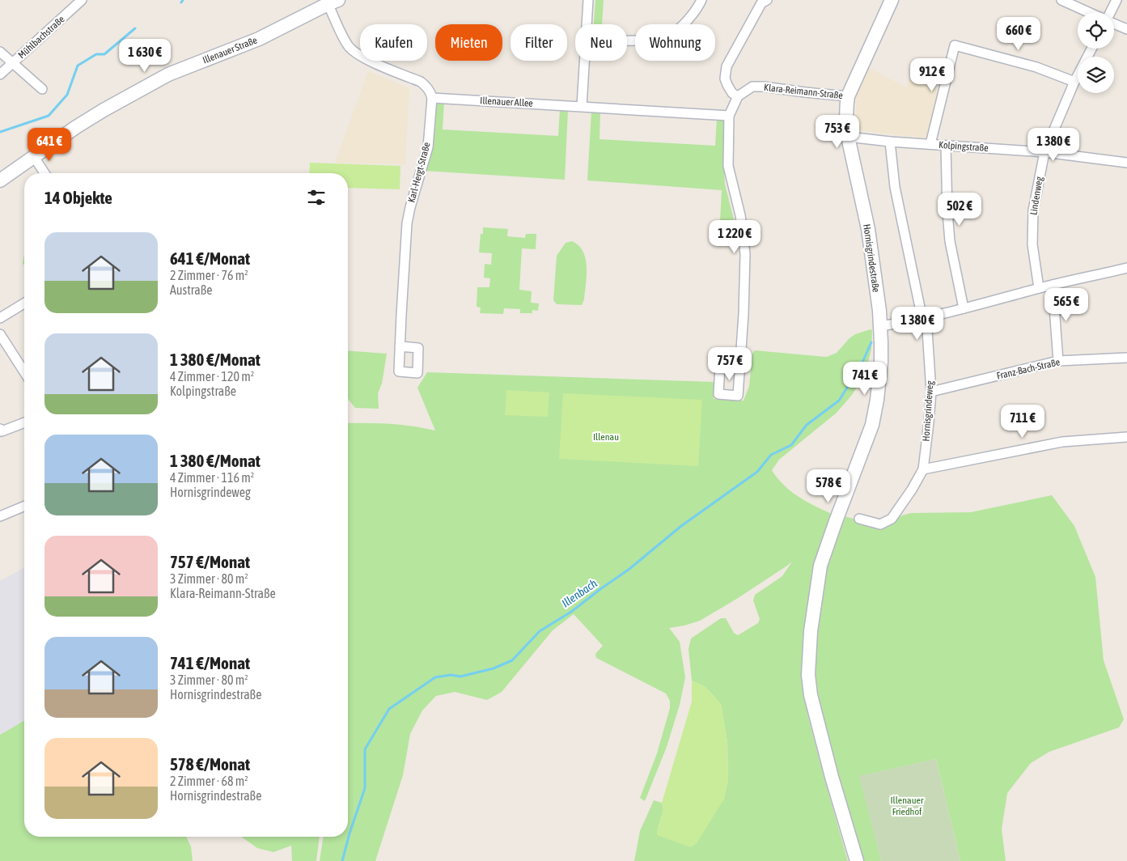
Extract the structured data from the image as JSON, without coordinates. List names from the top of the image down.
{
  "streets": {
    "main road": ["Illenauer Straße", "Hornisgrindestraße"],
    "street": [
      "Mühlbachstraße",
      "Klara-Reimann-Straße",
      "Illenauer Allee",
      "Kolpingstraße",
      "Karl-Hergt-Straße",
      "Lindenweg",
      "Franz-Bach-Straße",
      "Hornisgrindeweg"
    ]
  },
  "crossings": [
    ["Klara-Reimann-Straße", "Hornisgrindestraße"],
    ["Illenauer Allee", "Karl-Hergt-Straße"],
    ["Kolpingstraße", "Lindenweg"],
    ["Kolpingstraße", "Hornisgrindestraße"],
    ["Kolpingstraße", "Hornisgrindeweg"],
    ["Franz-Bach-Straße", "Hornisgrindeweg"]
  ],
  "water": ["Illenbach"],
  "parks": ["Illenau", "Illenauer Friedhof"],
  "page": {
    "price": [
      "660 €",
      "1 630 €",
      "912 €",
      "753 €",
      "641 €",
      "1 380 €",
      "502 €",
      "1 220 €",
      "565 €",
      "1 380 €",
      "757 €",
      "741 €",
      "711 €",
      "578 €"
    ],
    "chip": [
      "Kaufen",
      "Mieten",
      "Filter",
      "Neu",
      "Wohnung"
    ],
    "heading": "14 Objekte",
    "list": [
      {
        "name": "641 €/Monat",
        "note": "2 Zimmer · 76 m² · Austraße"
      },
      {
        "name": "1 380 €/Monat",
        "note": "4 Zimmer · 120 m² · Kolpingstraße"
      },
      {
        "name": "1 380 €/Monat",
        "note": "4 Zimmer · 116 m² · Hornisgrindeweg"
      },
      {
        "name": "757 €/Monat",
        "note": "3 Zimmer · 80 m² · Klara-Reimann-Straße"
      },
      {
        "name": "741 €/Monat",
        "note": "3 Zimmer · 80 m² · Hornisgrindestraße"
      },
      {
        "name": "578 €/Monat",
        "note": "2 Zimmer · 68 m² · Hornisgrindestraße"
      }
    ]
  }
}
